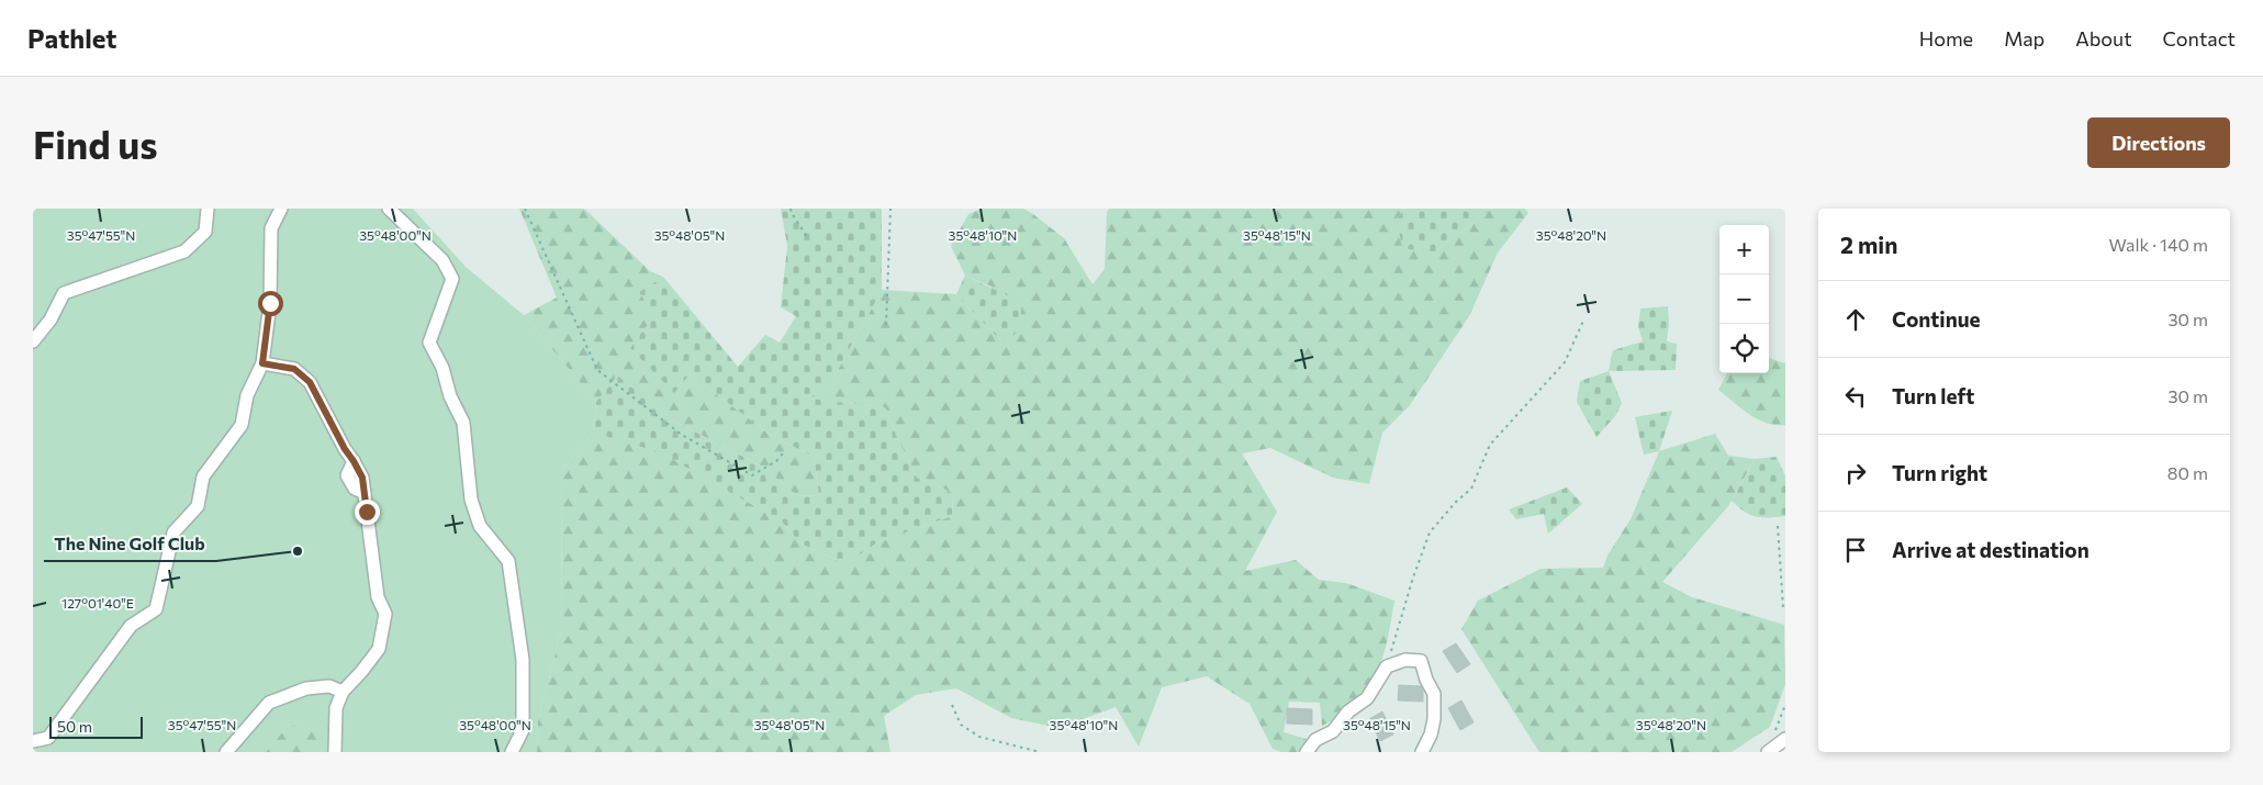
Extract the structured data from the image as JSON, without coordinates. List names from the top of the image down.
{
  "places": ["The Nine Golf Club"],
  "scale_bar": "50 m",
  "page": {
    "header": "Pathlet",
    "nav": [
      "Home",
      "Map",
      "About",
      "Contact"
    ],
    "buttons": "Directions",
    "title": "Find us",
    "heading": ["2 min", "Walk · 140 m"],
    "map_buttons": ["+", "−"],
    "list": [
      ["Continue", "30 m"],
      ["Turn left", "30 m"],
      ["Turn right", "80 m"],
      "Arrive at destination"
    ],
    "scale": "50 m"
  },
  "coordinates": [
    "35°47'55\"N",
    "35°48'00\"N",
    "35°48'05\"N",
    "35°48'10\"N",
    "35°48'15\"N",
    "35°48'20\"N",
    "127°01'40\"E"
  ]
}
